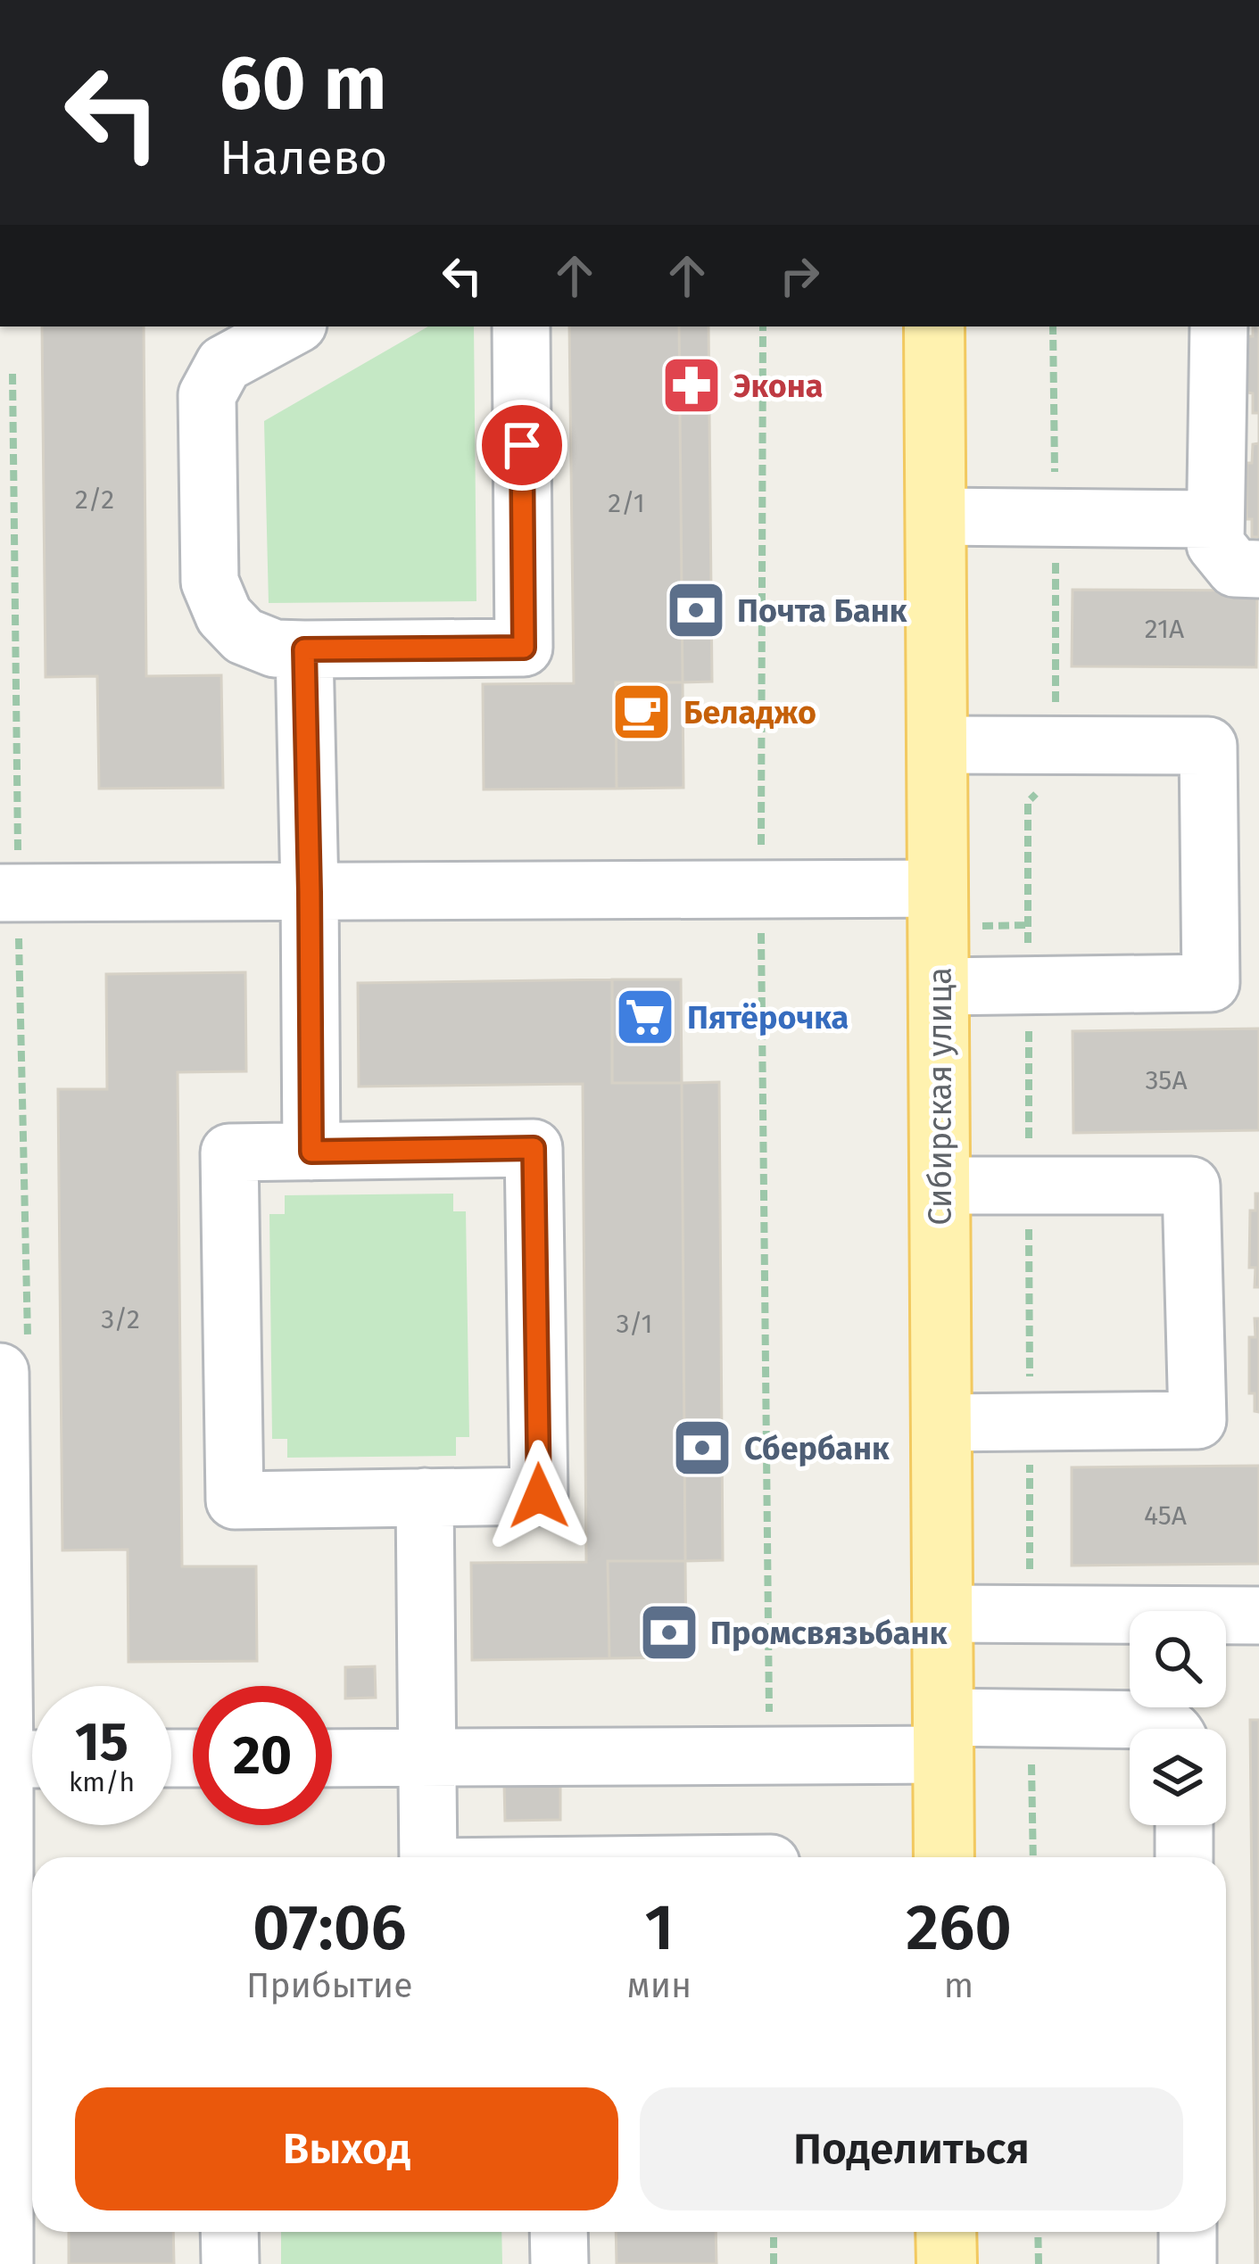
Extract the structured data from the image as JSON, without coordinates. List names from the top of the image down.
{
  "streets": {
    "main road": ["Сибирская улица"]
  },
  "places": {
    "pharmacy": ["Экона"],
    "bank": ["Почта Банк", "Сбербанк", "Промсвязьбанк"],
    "cafe": ["Беладжо"],
    "supermarket": ["Пятёрочка"]
  },
  "house_numbers": [
    "2/2",
    "2/1",
    "21А",
    "35А",
    "3/2",
    "3/1",
    "45А"
  ],
  "page": {
    "turn": ["60 m", "Налево"],
    "speed": "15 km/h",
    "limit": "20",
    "eta": [
      "07:06",
      "Прибытие",
      "1",
      "мин",
      "260",
      "m"
    ],
    "buttons": ["Выход", "Поделиться"]
  }
}
